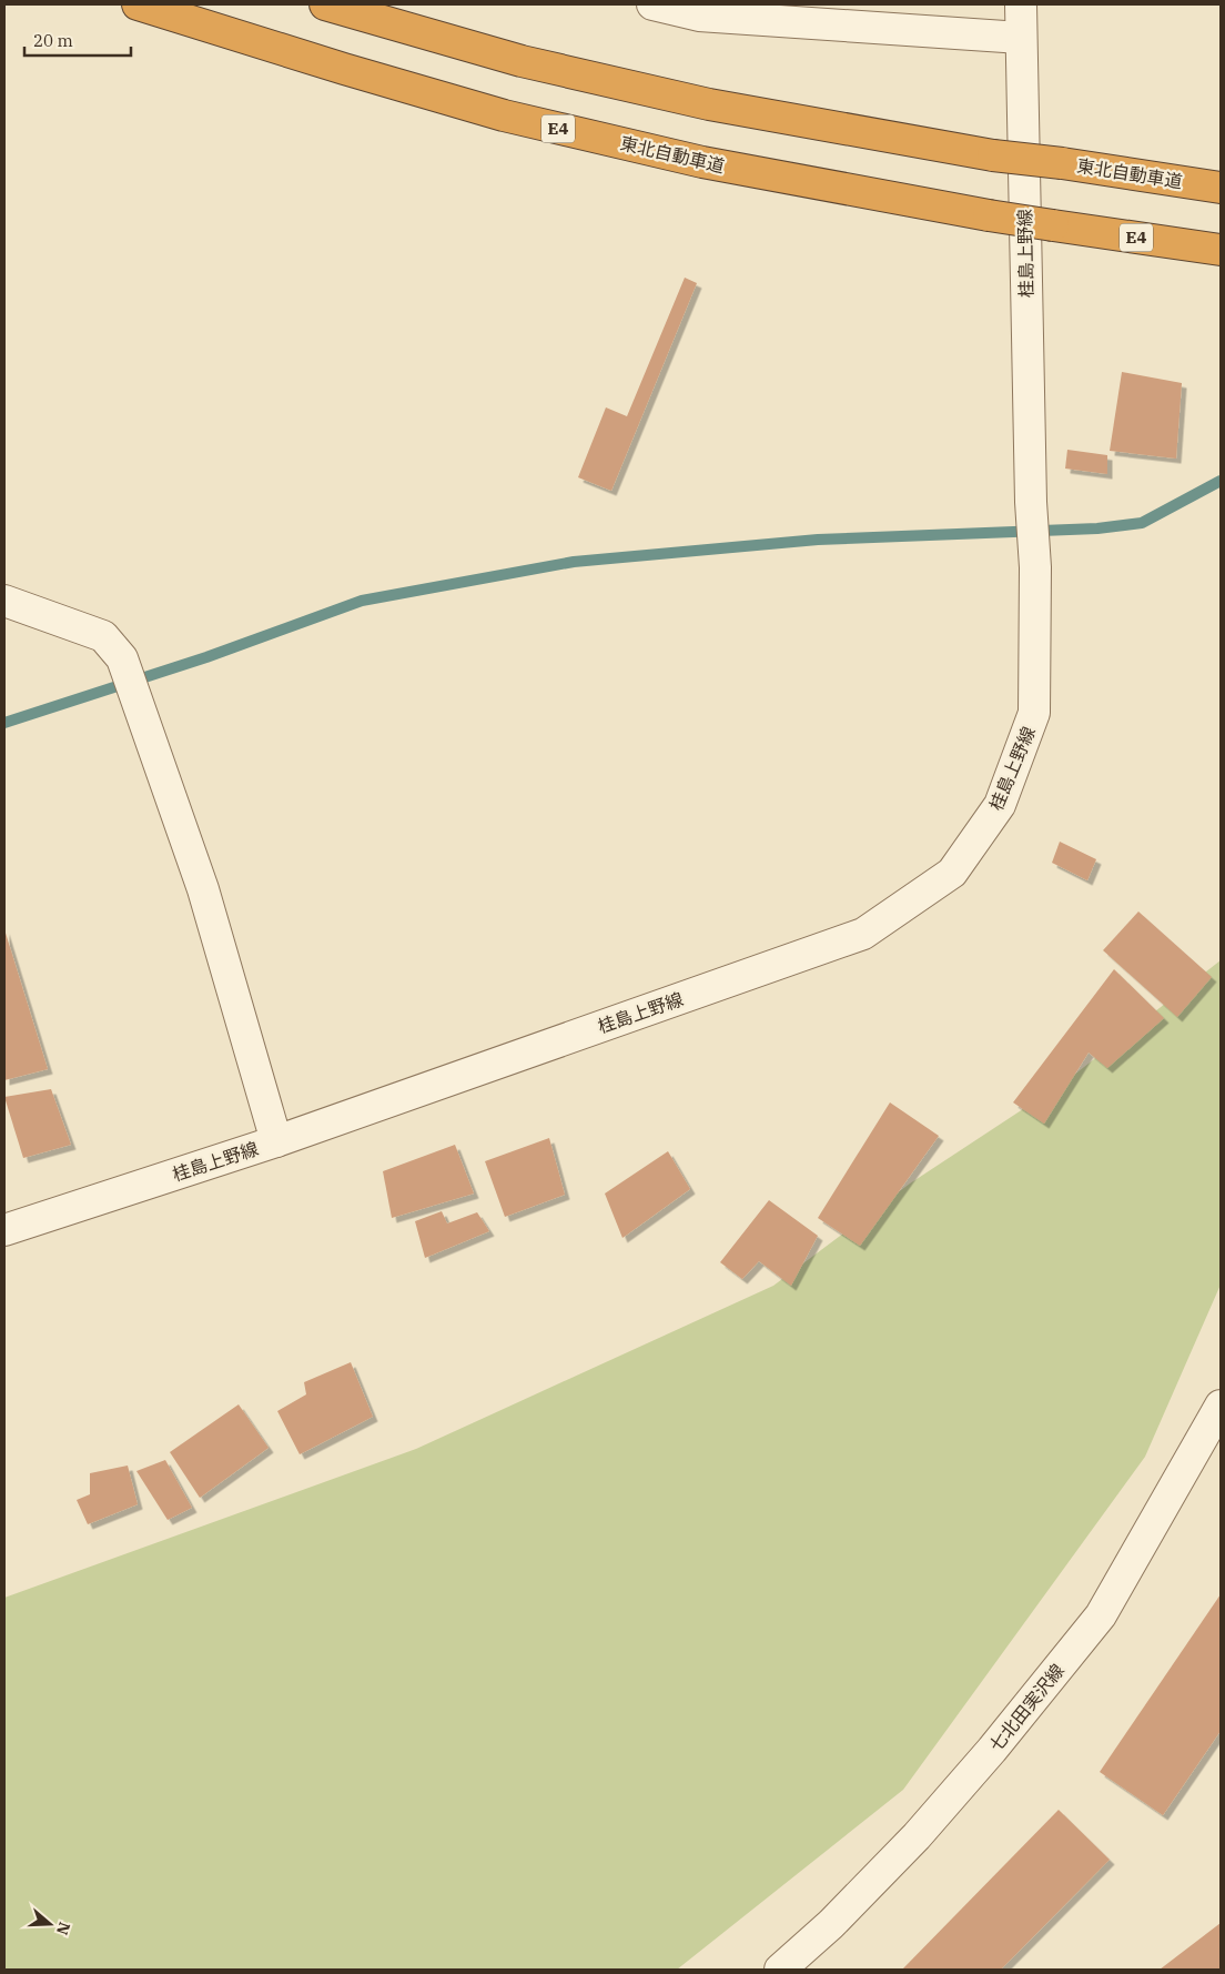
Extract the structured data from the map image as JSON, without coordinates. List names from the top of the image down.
{
  "streets": {
    "highway": ["E4", "東北自動車道"],
    "street": ["桂島上野線", "七北田実沢線"]
  },
  "scale_bar": "20 m",
  "north": "right"
}
